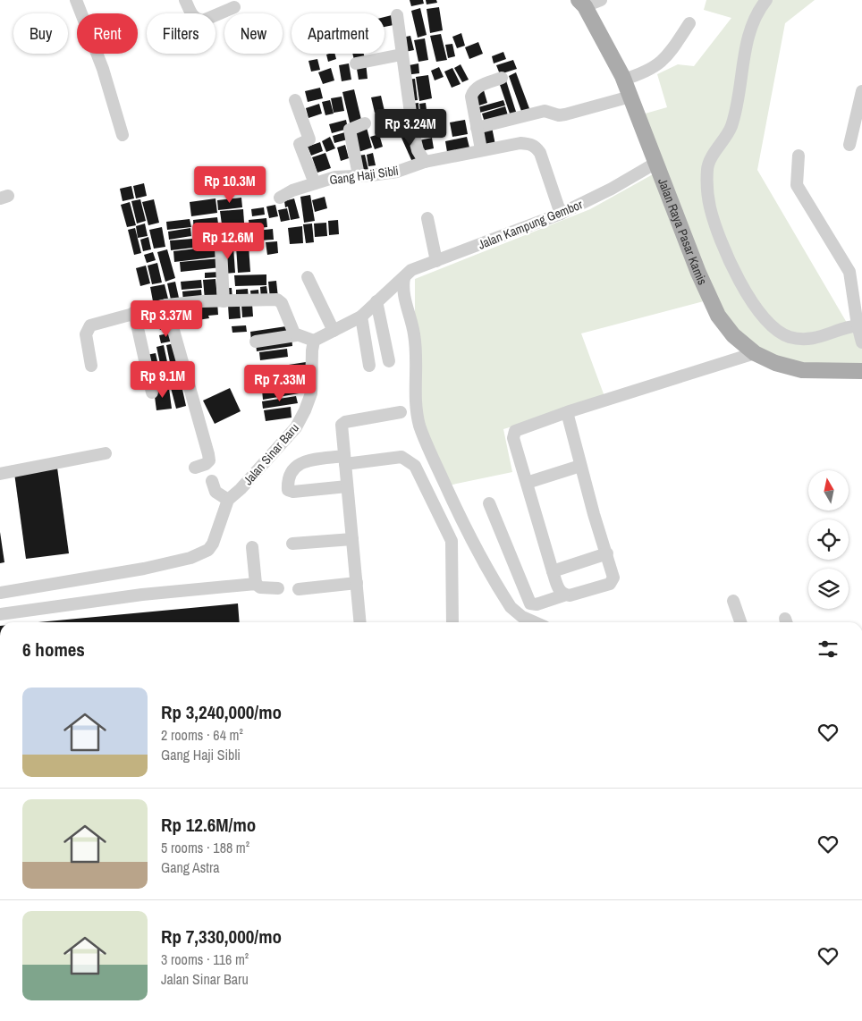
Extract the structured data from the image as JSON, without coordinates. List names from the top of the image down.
{
  "streets": {
    "main road": ["Jalan Raya Pasar Kamis"],
    "street": ["Gang Haji Sibli", "Jalan Kampung Gembor", "Jalan Sinar Baru"]
  },
  "crossings": [
    ["Gang Haji Sibli", "Jalan Kampung Gembor"],
    ["Jalan Kampung Gembor", "Jalan Raya Pasar Kamis"]
  ],
  "north": "top",
  "page": {
    "chip": [
      "Buy",
      "Rent",
      "Filters",
      "New",
      "Apartment"
    ],
    "price": [
      "Rp 3.24M",
      "Rp 10.3M",
      "Rp 12.6M",
      "Rp 3.37M",
      "Rp 9.1M",
      "Rp 7.33M"
    ],
    "heading": "6 homes",
    "list": [
      {
        "name": "Rp 3,240,000/mo",
        "note": "2 rooms · 64 m² · Gang Haji Sibli"
      },
      {
        "name": "Rp 12.6M/mo",
        "note": "5 rooms · 188 m² · Gang Astra"
      },
      {
        "name": "Rp 7,330,000/mo",
        "note": "3 rooms · 116 m² · Jalan Sinar Baru"
      }
    ]
  }
}
